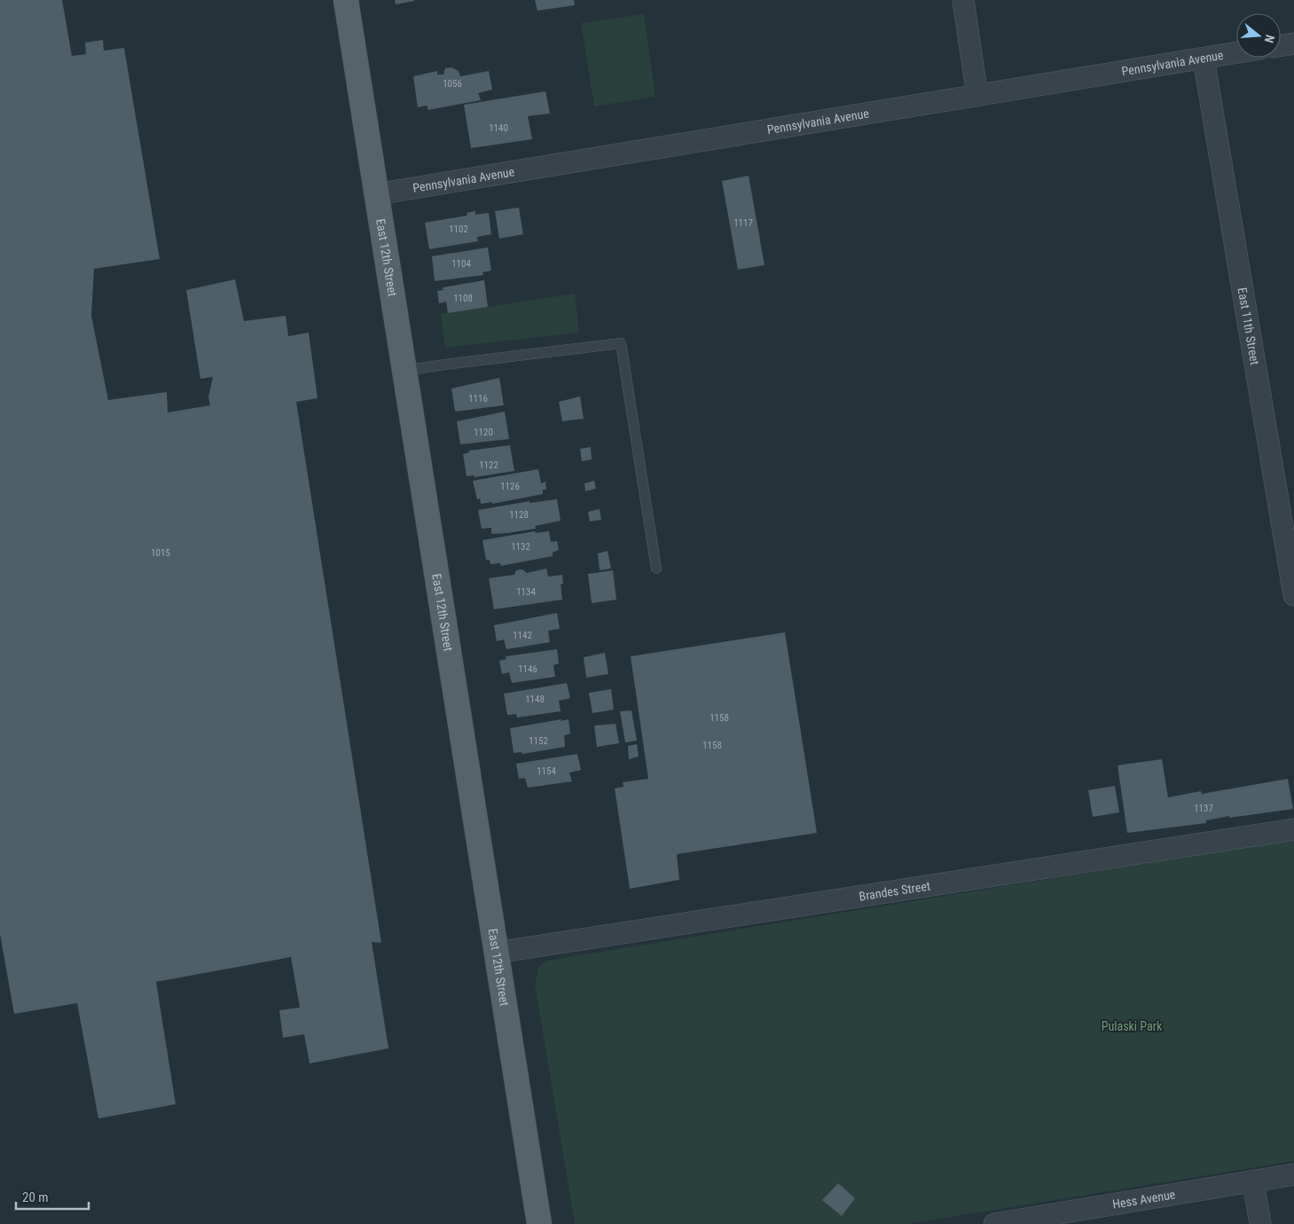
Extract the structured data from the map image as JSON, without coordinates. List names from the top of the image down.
{
  "streets": {
    "main road": ["East 12th Street"],
    "street": [
      "Pennsylvania Avenue",
      "East 11th Street",
      "Brandes Street",
      "Hess Avenue"
    ]
  },
  "crossings": [
    ["Pennsylvania Avenue", "East 12th Street"],
    ["Pennsylvania Avenue", "East 11th Street"],
    ["East 12th Street", "Brandes Street"]
  ],
  "parks": ["Pulaski Park"],
  "house_numbers": [
    "1056",
    "1140",
    "1117",
    "1102",
    "1104",
    "1108",
    "1116",
    "1120",
    "1122",
    "1126",
    "1128",
    "1132",
    "1015",
    "1134",
    "1142",
    "1146",
    "1148",
    "1158",
    "1152",
    "1158",
    "1154",
    "1137"
  ],
  "scale_bar": "20 m",
  "north": "right"
}
